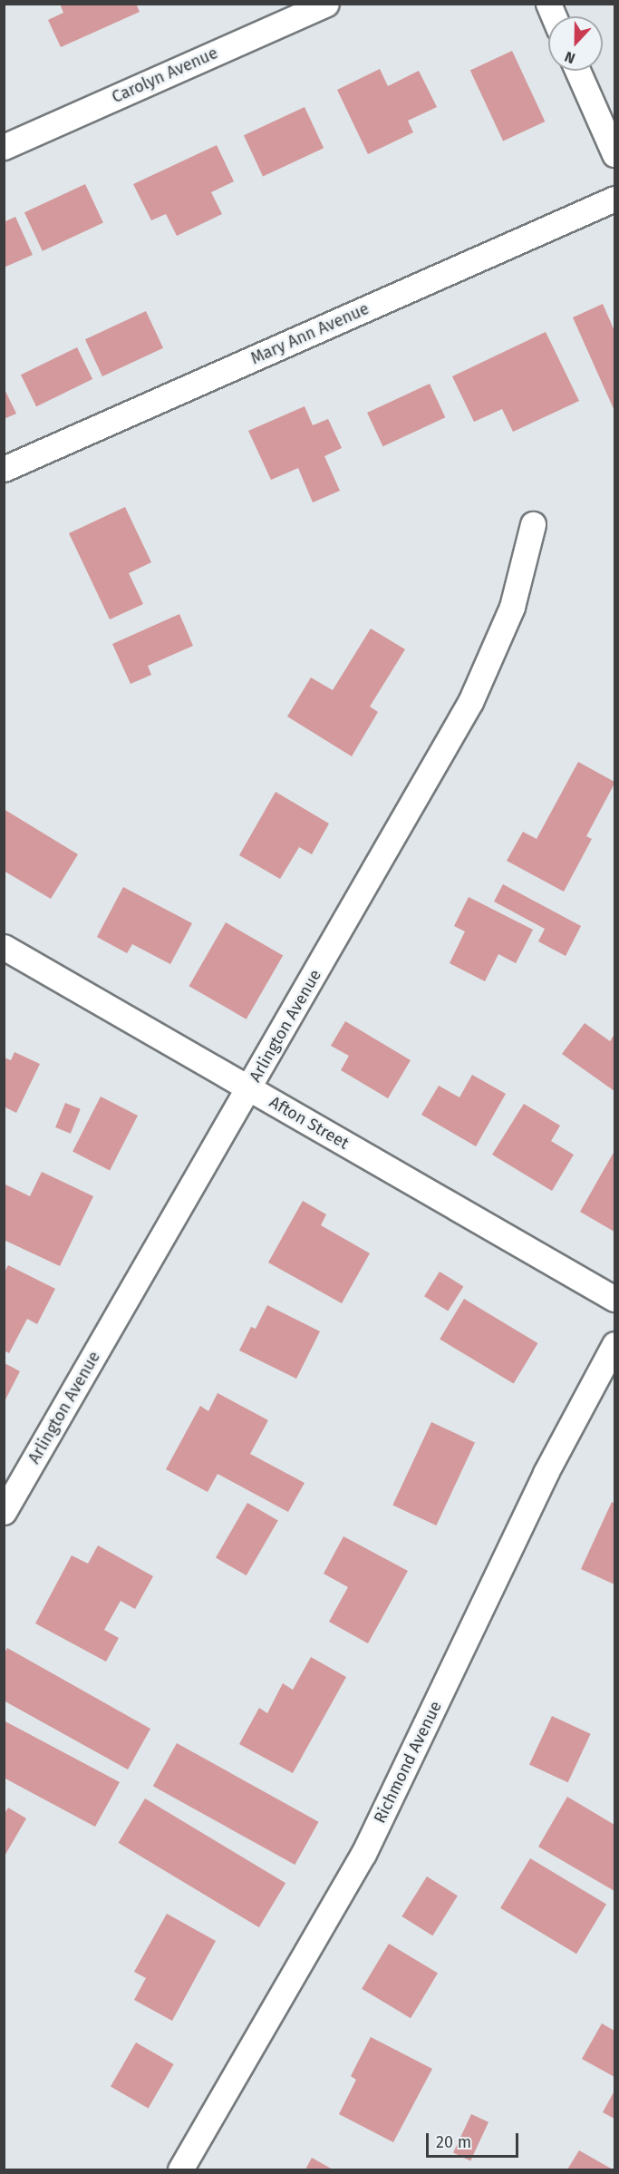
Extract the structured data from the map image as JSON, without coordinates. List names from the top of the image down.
{
  "streets": {
    "street": [
      "Carolyn Avenue",
      "Mary Ann Avenue",
      "Arlington Avenue",
      "Afton Street",
      "Richmond Avenue"
    ]
  },
  "crossings": [
    ["Arlington Avenue", "Afton Street"]
  ],
  "scale_bar": "20 m",
  "north": "bottom"
}
